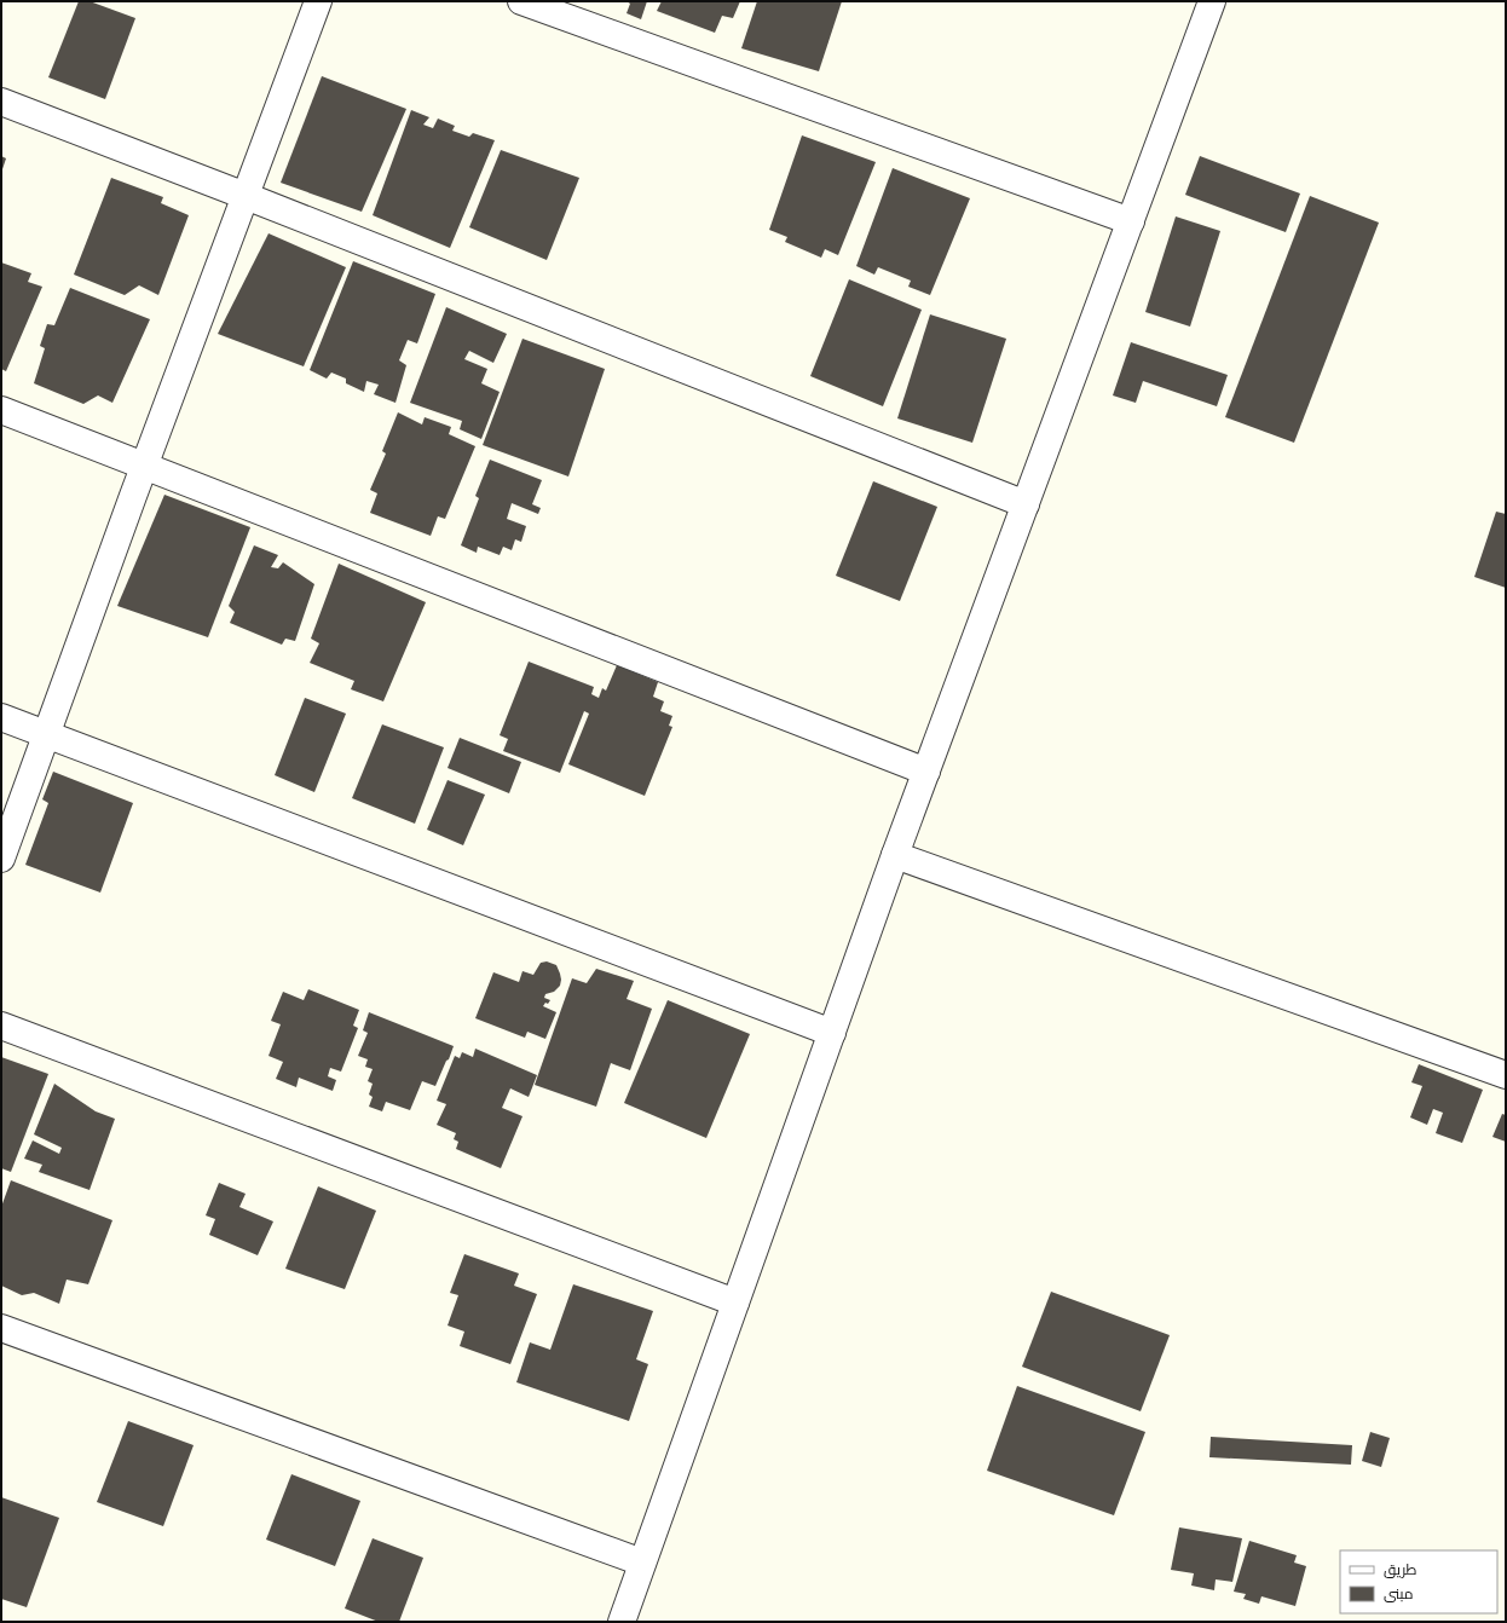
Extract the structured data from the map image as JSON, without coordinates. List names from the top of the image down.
{
  "legend": ["طريق", "مبنى"]
}
